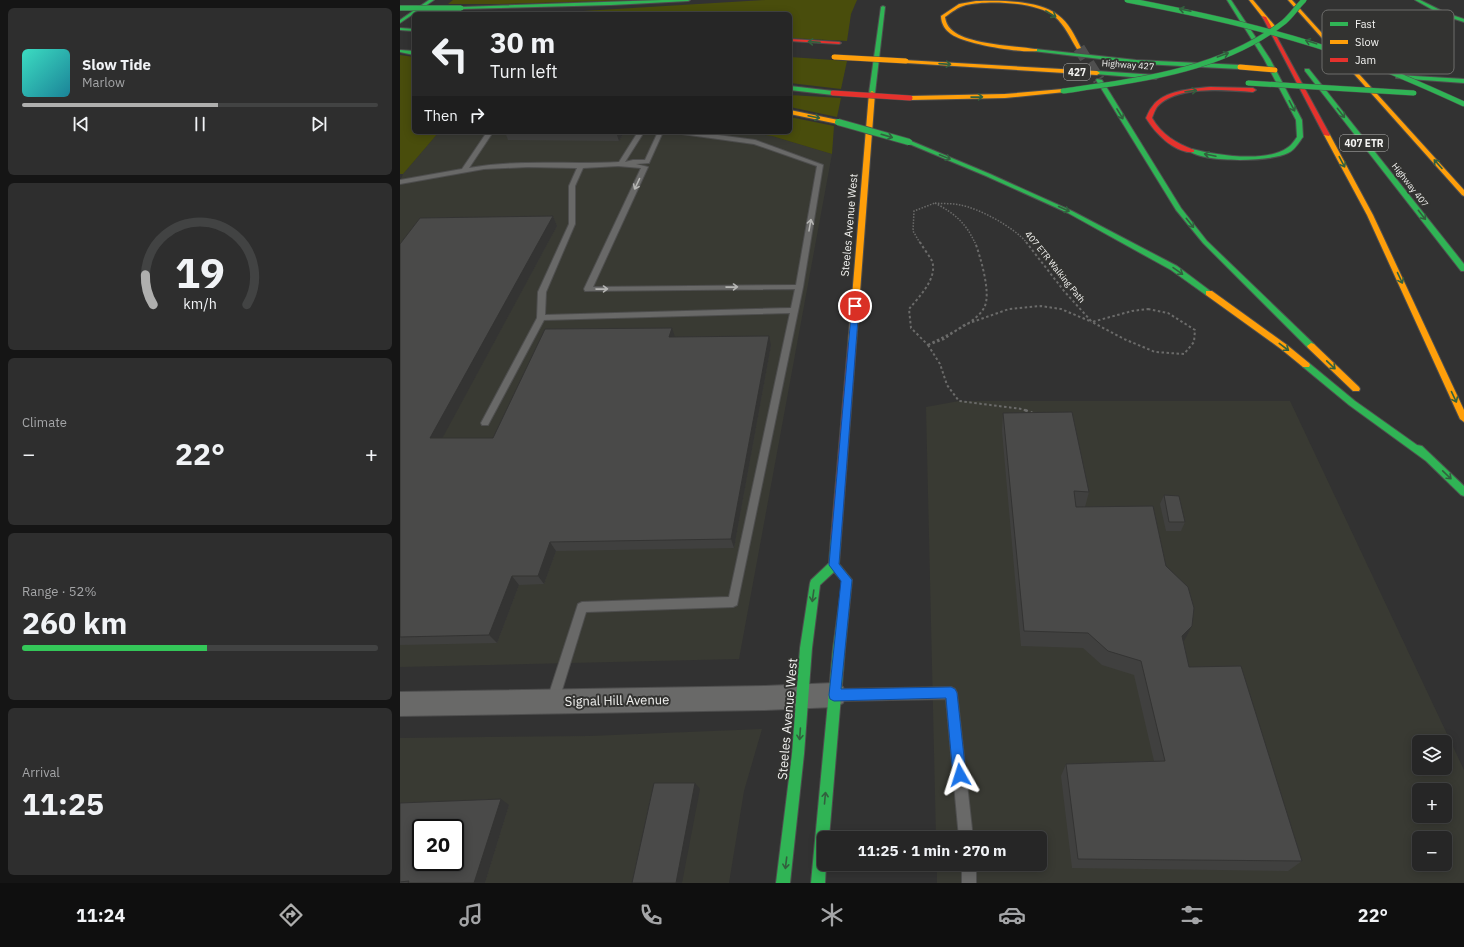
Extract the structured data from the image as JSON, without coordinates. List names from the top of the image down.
{
  "streets": {
    "main road": [
      "Highway 427",
      "427",
      "407 ETR",
      "Highway 407",
      "Steeles Avenue West"
    ],
    "street": ["Signal Hill Avenue"],
    "path": ["407 ETR Walking Path"]
  },
  "crossings": [
    ["Steeles Avenue West", "Signal Hill Avenue"]
  ],
  "legend": ["Fast", "Slow", "Jam"],
  "page": {
    "turn": ["30 m", "Turn left"],
    "song": ["Slow Tide", "Marlow"],
    "then": "Then",
    "tile": [
      "Climate",
      ["Range · 52%", "260 km"],
      ["Arrival", "11:25"]
    ],
    "heat": ["−", "22°", "+"],
    "map_buttons": ["+", "−"],
    "limit": "20",
    "trip": "11:25 · 1 min · 270 m",
    "tabs": ["11:24", "22°"],
    "gauge": ["19", "km/h"]
  }
}
